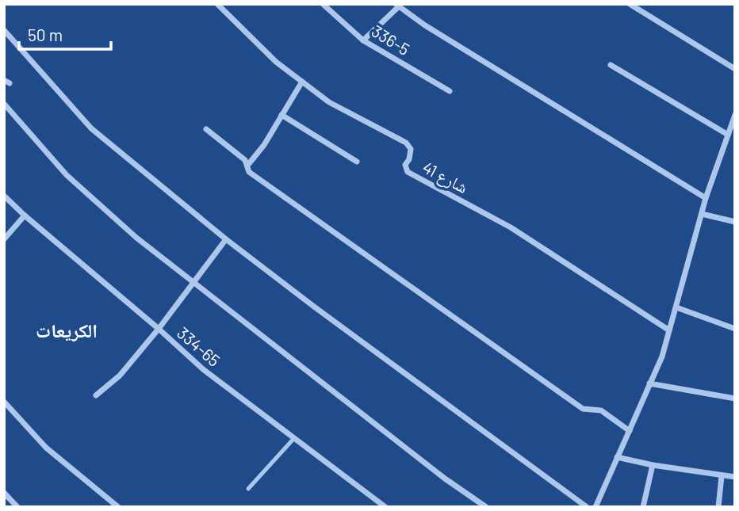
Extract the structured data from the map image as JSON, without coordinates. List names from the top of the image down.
{
  "streets": {
    "street": ["336-5", "شارع 41", "334-65"]
  },
  "districts": ["الكريعات"],
  "scale_bar": "50 m"
}
